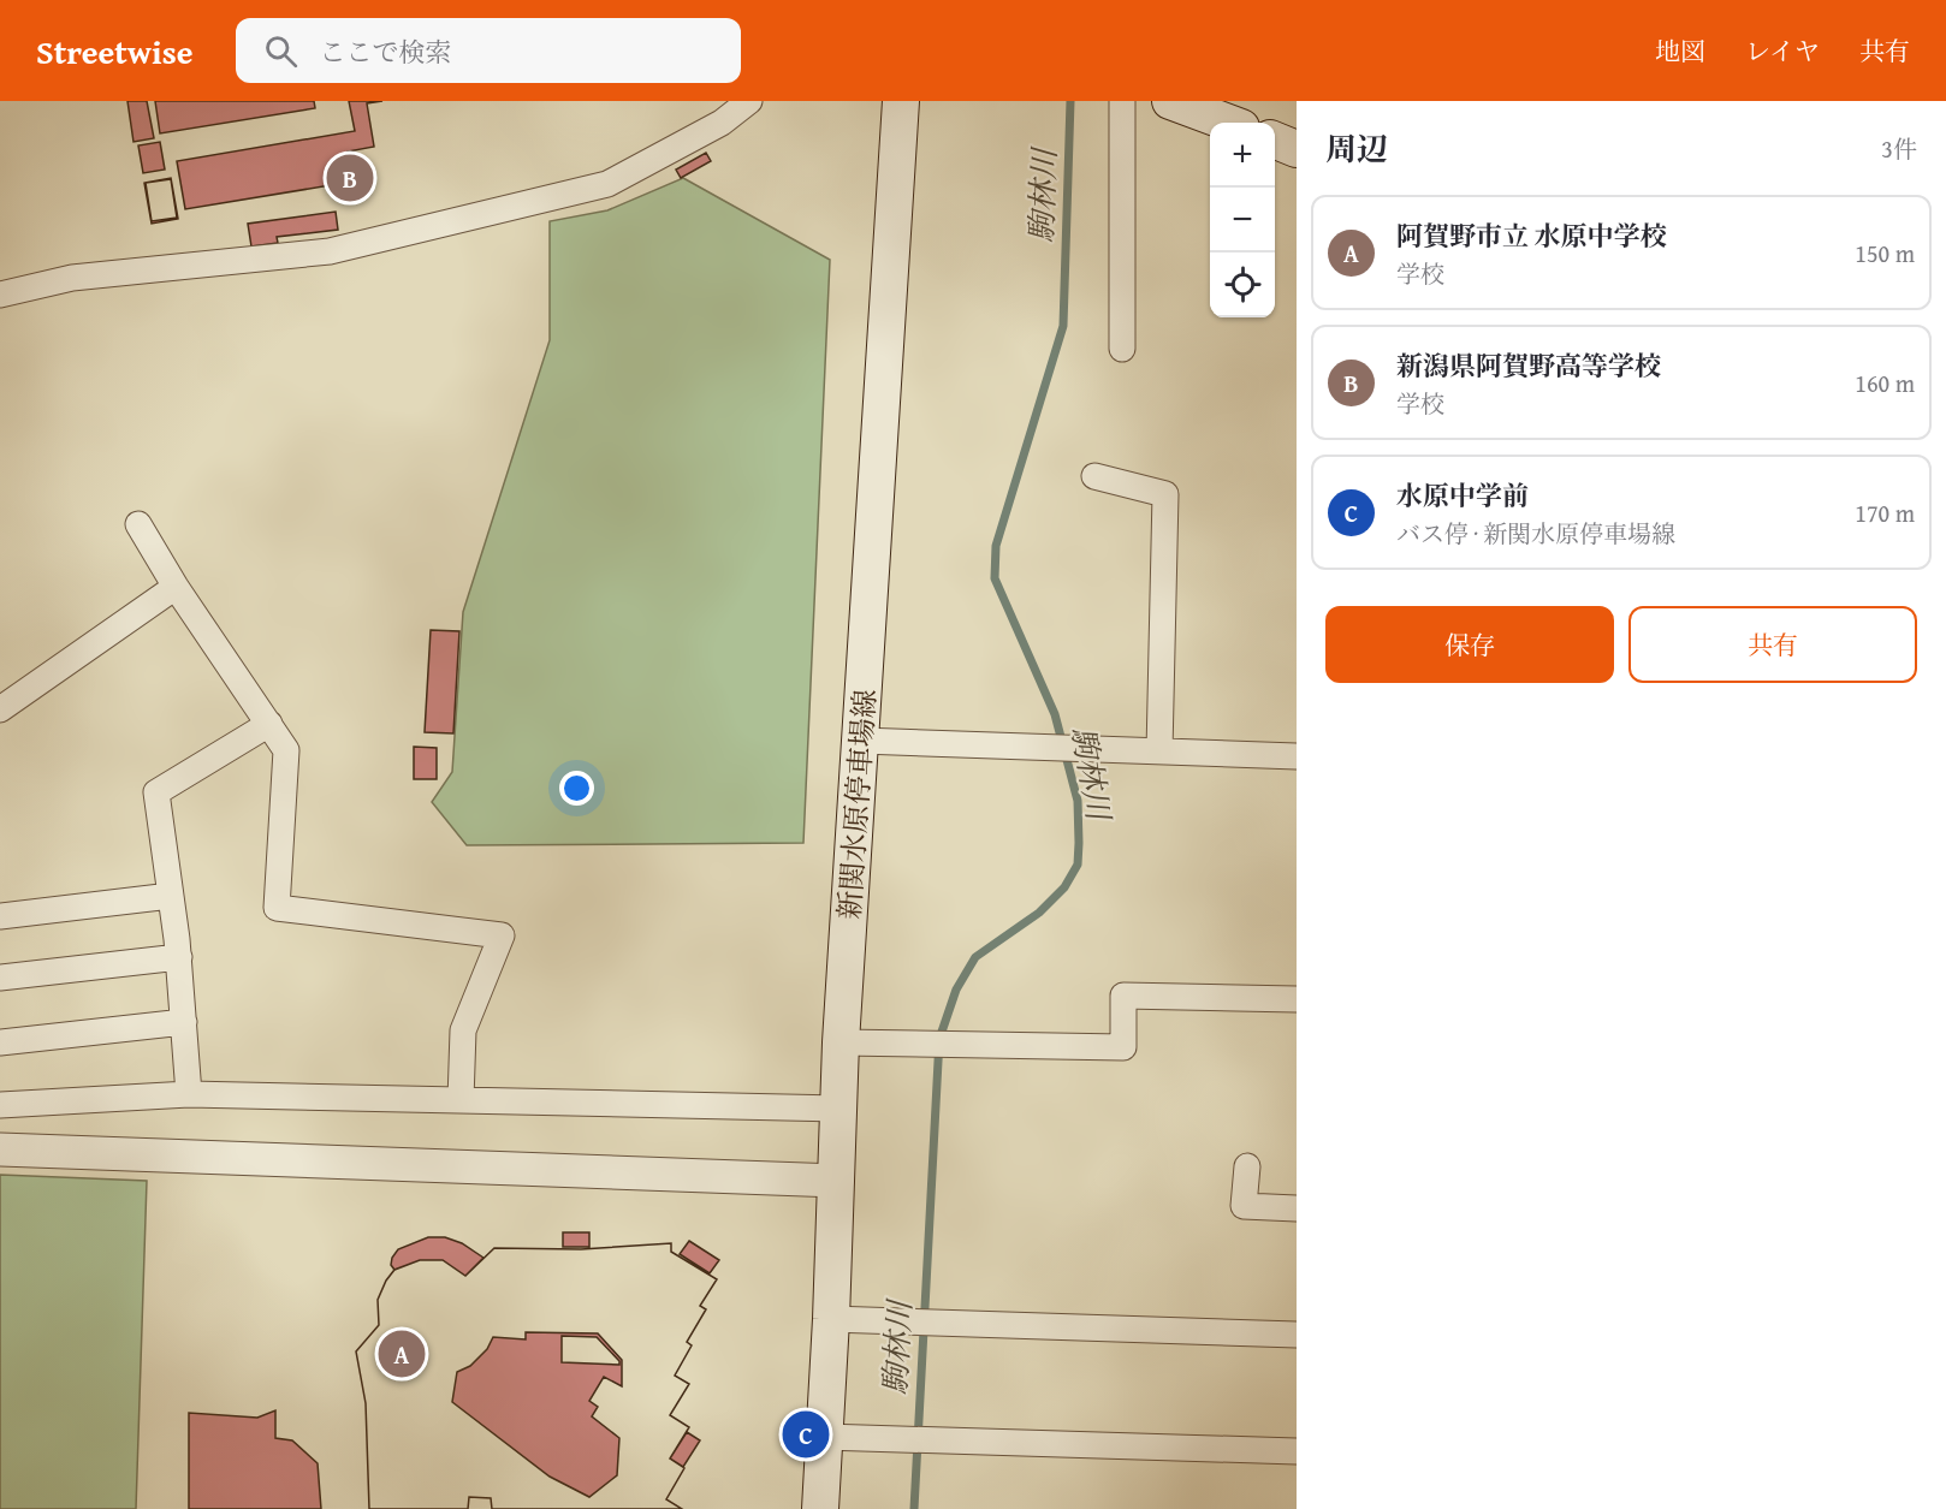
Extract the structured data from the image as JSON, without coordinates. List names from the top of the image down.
{
  "streets": {
    "main road": ["新関水原停車場線"]
  },
  "water": ["駒林川"],
  "page": {
    "header": "Streetwise",
    "search": "ここで検索",
    "nav": ["地図", "レイヤ", "共有"],
    "heading": ["周辺", "3件"],
    "map_buttons": ["+", "−"],
    "pins": ["B", "A", "C"],
    "list": [
      {
        "mark": "A",
        "name": "阿賀野市立 水原中学校",
        "note": "学校",
        "value": "150 m"
      },
      {
        "mark": "B",
        "name": "新潟県阿賀野高等学校",
        "note": "学校",
        "value": "160 m"
      },
      {
        "mark": "C",
        "name": "水原中学前",
        "note": "バス停 · 新関水原停車場線",
        "value": "170 m"
      }
    ],
    "buttons": ["保存", "共有"]
  }
}
